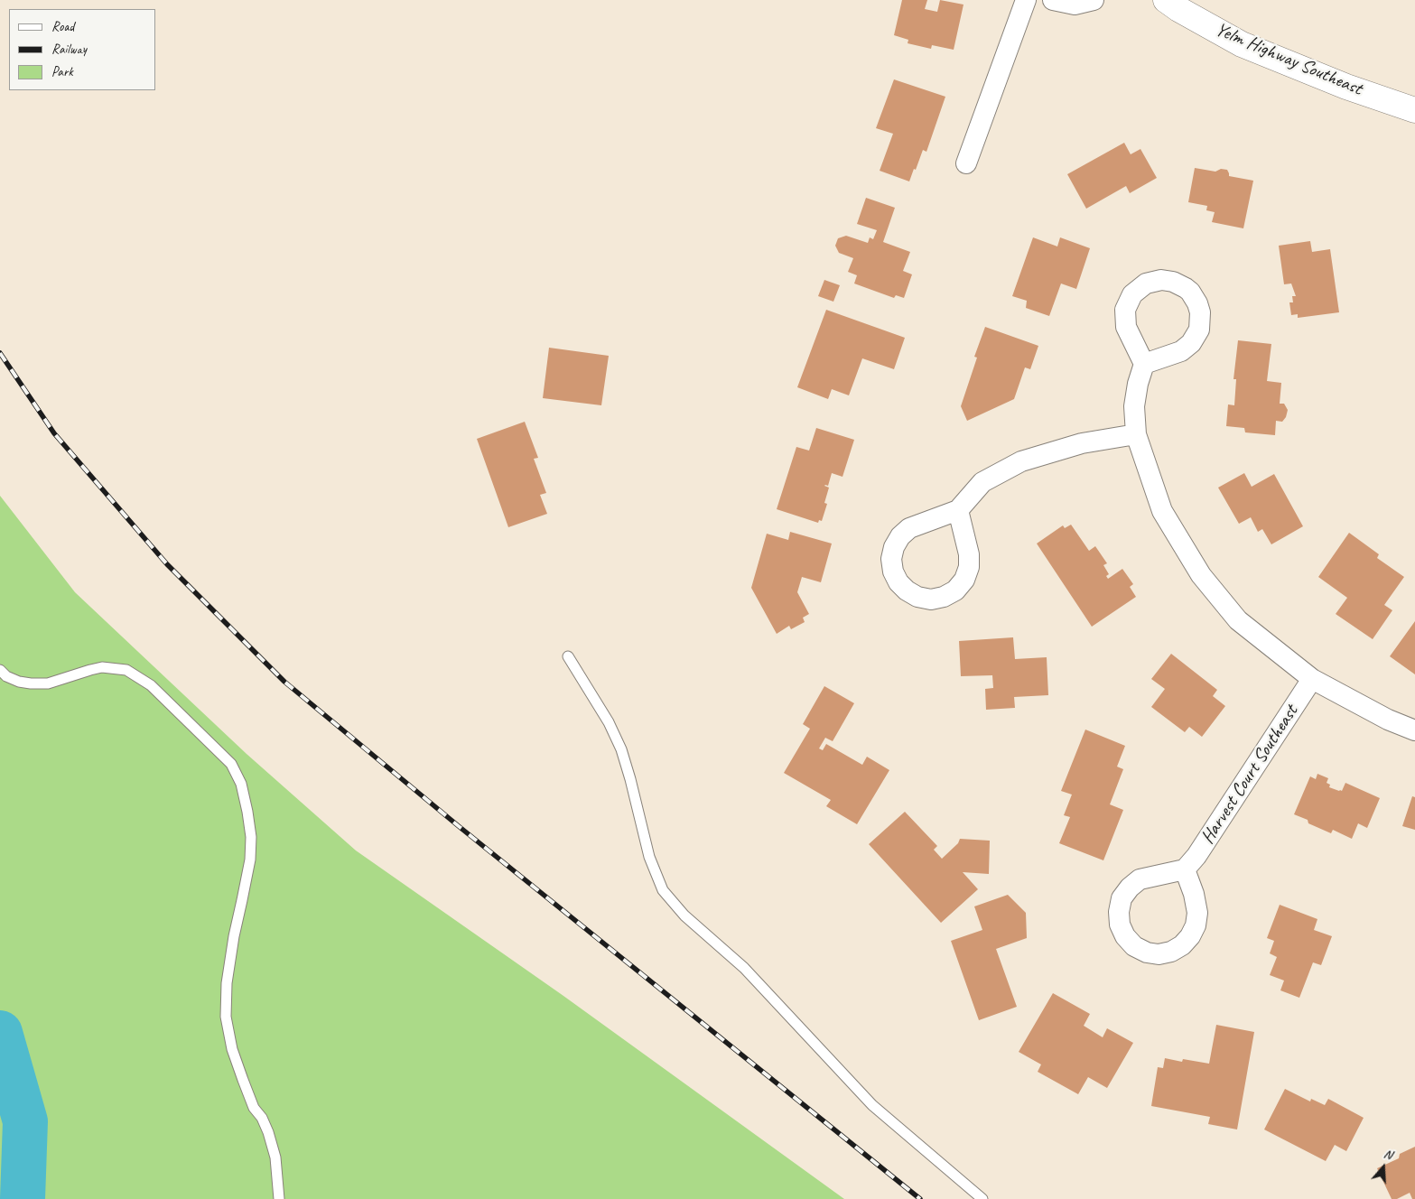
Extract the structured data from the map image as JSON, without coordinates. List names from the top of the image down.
{
  "streets": {
    "main road": ["Yelm Highway Southeast"],
    "street": ["Harvest Court Southeast"]
  },
  "legend": ["Road", "Railway", "Park"],
  "north": "top"
}
